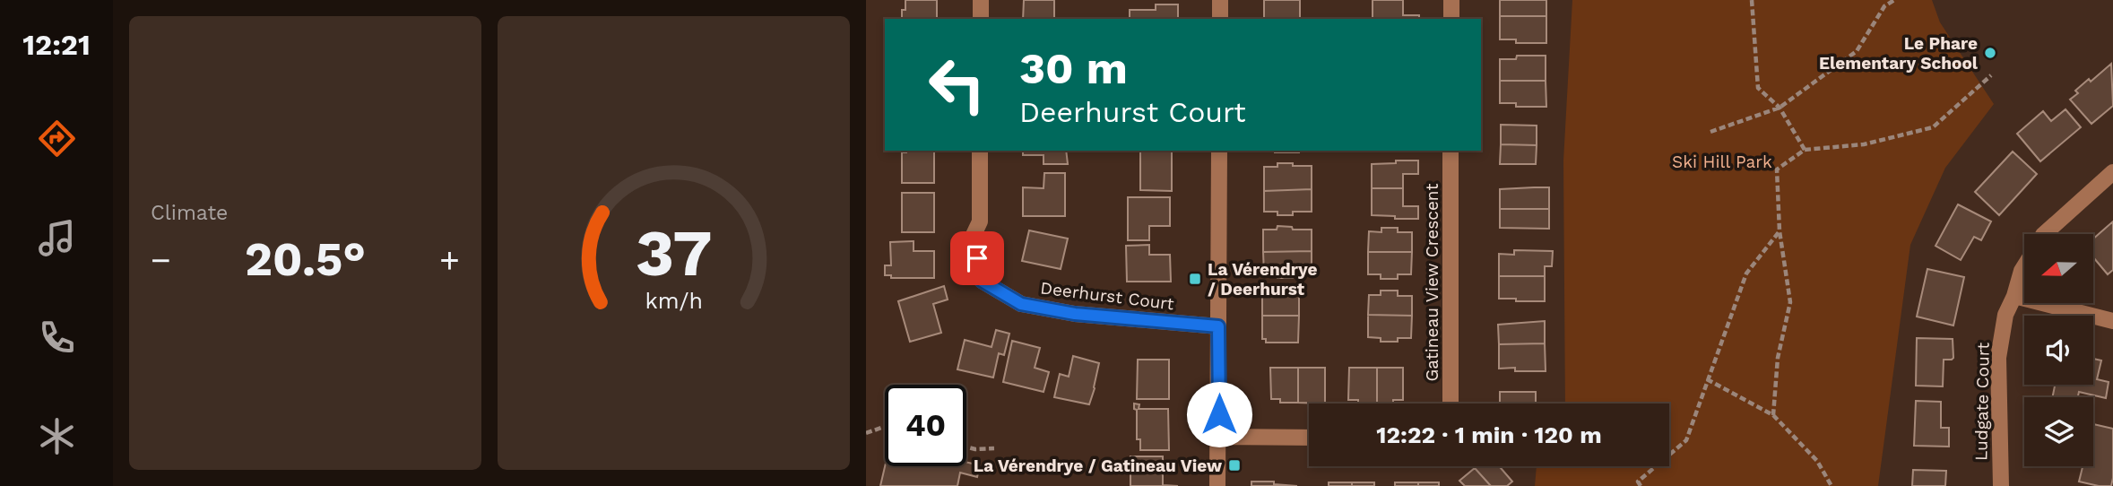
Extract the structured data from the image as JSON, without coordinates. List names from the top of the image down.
{
  "streets": {
    "street": ["Gatineau View Crescent", "Deerhurst Court", "Ludgate Court"]
  },
  "parks": ["Ski Hill Park"],
  "places": {
    "other": ["Le Phare Elementary School"],
    "transit": ["La Vérendrye / Deerhurst", "La Vérendrye / Gatineau View"]
  },
  "north": "left",
  "page": {
    "tabs": "12:21",
    "tile": "Climate",
    "turn": ["30 m", "Deerhurst Court"],
    "heat": ["−", "20.5°", "+"],
    "limit": "40",
    "trip": "12:22 · 1 min · 120 m",
    "gauge": ["37", "km/h"]
  }
}
